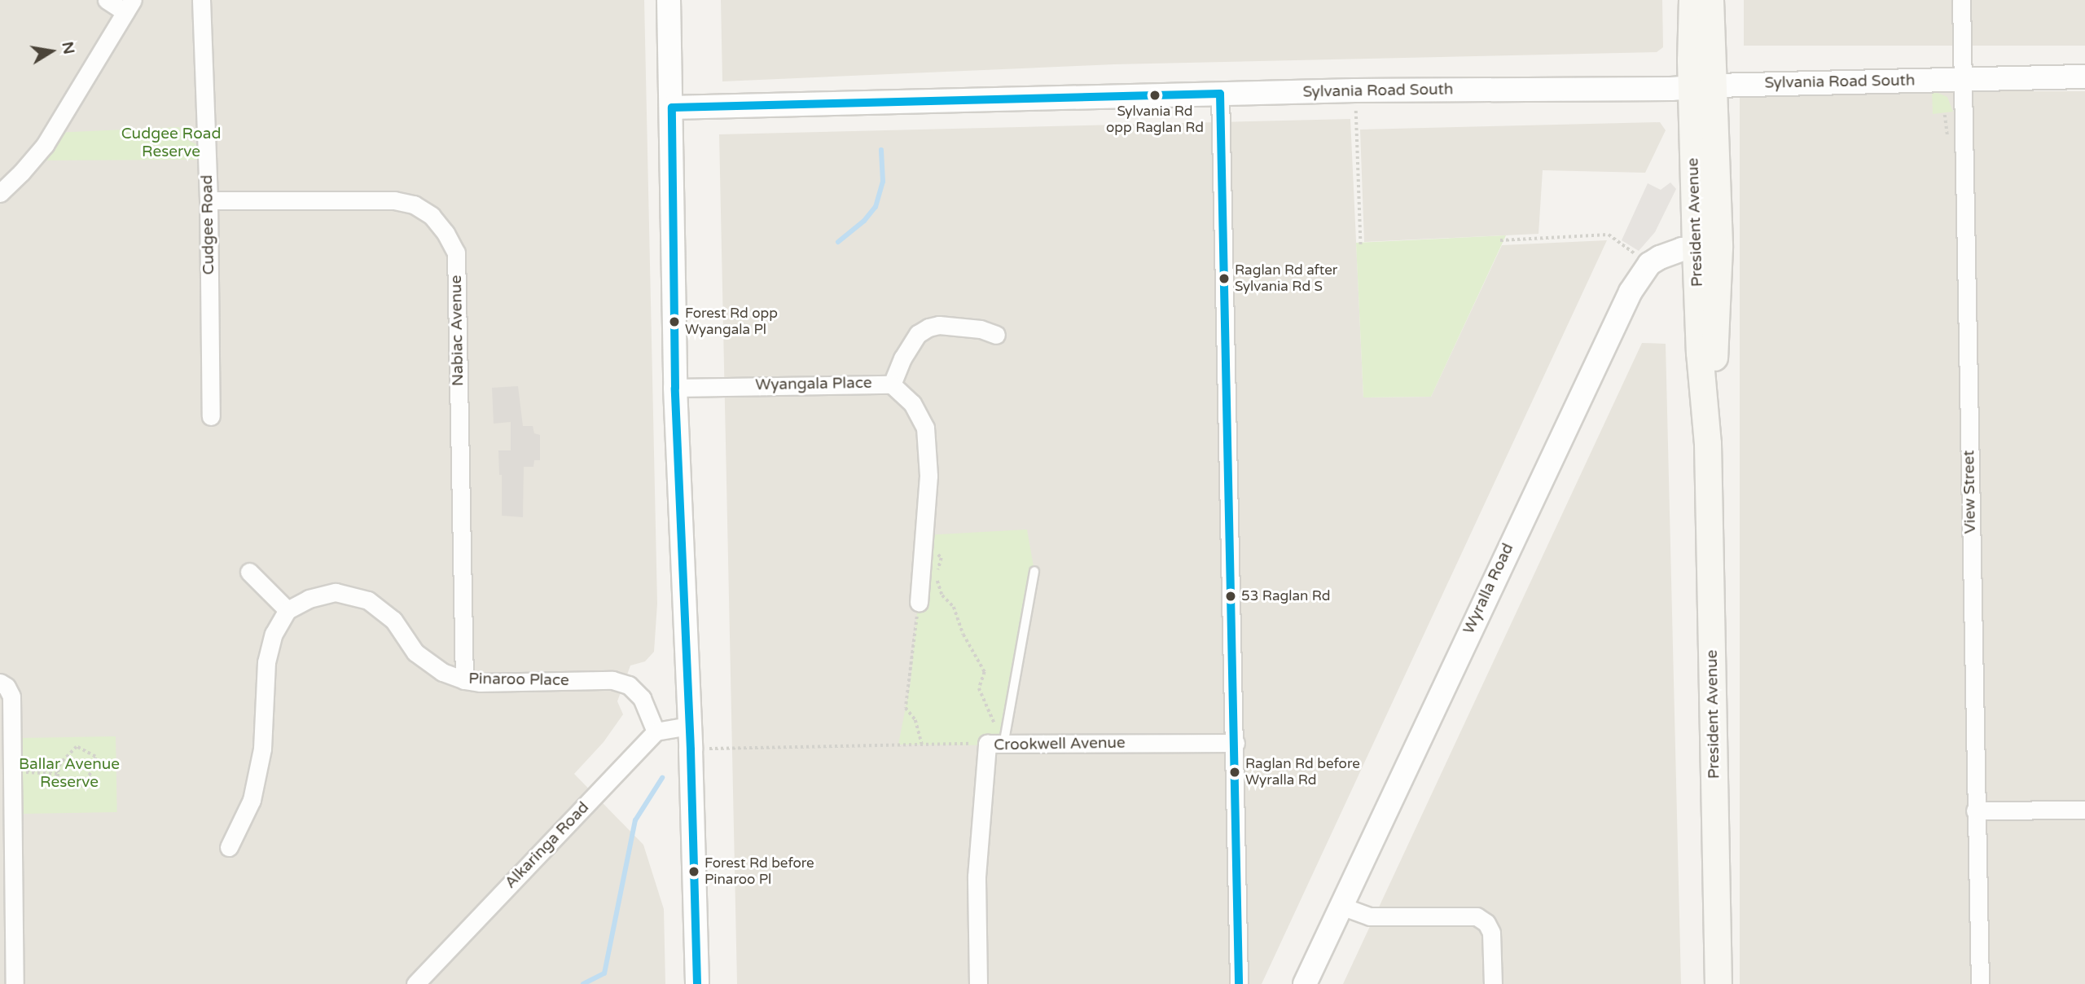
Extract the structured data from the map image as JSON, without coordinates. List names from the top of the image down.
{
  "streets": {
    "main road": ["President Avenue"],
    "street": [
      "Sylvania Road South",
      "Cudgee Road",
      "Nabiac Avenue",
      "Wyangala Place",
      "View Street",
      "Wyralla Road",
      "Pinaroo Place",
      "Crookwell Avenue",
      "Alkaringa Road"
    ]
  },
  "crossings": [
    ["Sylvania Road South", "President Avenue"],
    ["Sylvania Road South", "View Street"],
    ["Cudgee Road", "Nabiac Avenue"],
    ["Nabiac Avenue", "Pinaroo Place"],
    ["Pinaroo Place", "Alkaringa Road"]
  ],
  "parks": ["Cudgee Road Reserve", "Ballar Avenue Reserve"],
  "places": [
    "Sylvania Rd opp Raglan Rd",
    "Raglan Rd after Sylvania Rd S",
    "Forest Rd opp Wyangala Pl",
    "53 Raglan Rd",
    "Raglan Rd before Wyralla Rd",
    "Forest Rd before Pinaroo Pl"
  ],
  "north": "right"
}
